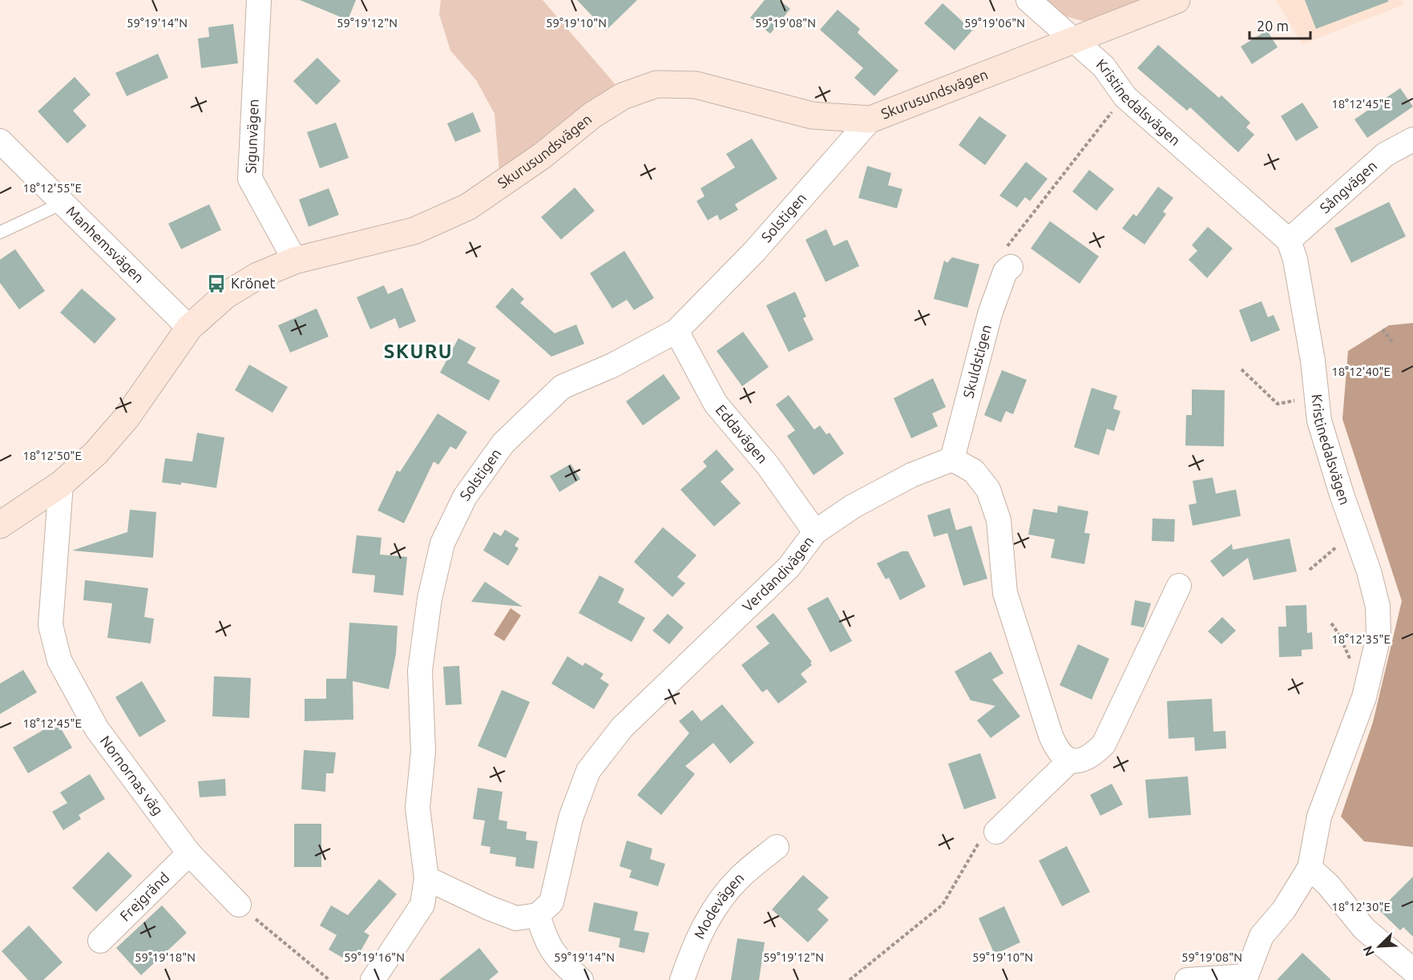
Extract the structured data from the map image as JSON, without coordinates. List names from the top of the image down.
{
  "streets": {
    "street": [
      "Skurusundsvägen",
      "Kristinedalsvägen",
      "Sigunvägen",
      "Sångvägen",
      "Solstigen",
      "Manhemsvägen",
      "Skuldstigen",
      "Eddavägen",
      "Verdandivägen",
      "Nornornas väg",
      "Frejgränd",
      "Modevägen"
    ]
  },
  "crossings": [
    ["Skurusundsvägen", "Kristinedalsvägen"],
    ["Skurusundsvägen", "Sigunvägen"],
    ["Skurusundsvägen", "Solstigen"],
    ["Skurusundsvägen", "Manhemsvägen"],
    ["Skurusundsvägen", "Nornornas väg"],
    ["Kristinedalsvägen", "Sångvägen"],
    ["Solstigen", "Eddavägen"],
    ["Skuldstigen", "Verdandivägen"],
    ["Eddavägen", "Verdandivägen"],
    ["Nornornas väg", "Frejgränd"]
  ],
  "districts": ["SKURU"],
  "places": {
    "bus stop": ["Krönet"]
  },
  "scale_bar": "20 m",
  "north": "bottom left",
  "coordinates": [
    "59°19'14\"N",
    "59°19'10\"N",
    "59°19'12\"N",
    "59°19'08\"N",
    "59°19'06\"N",
    "18°12'45\"E",
    "18°12'55\"E",
    "18°12'40\"E",
    "18°12'50\"E",
    "18°12'35\"E",
    "18°12'30\"E",
    "59°19'18\"N",
    "59°19'16\"N"
  ]
}
